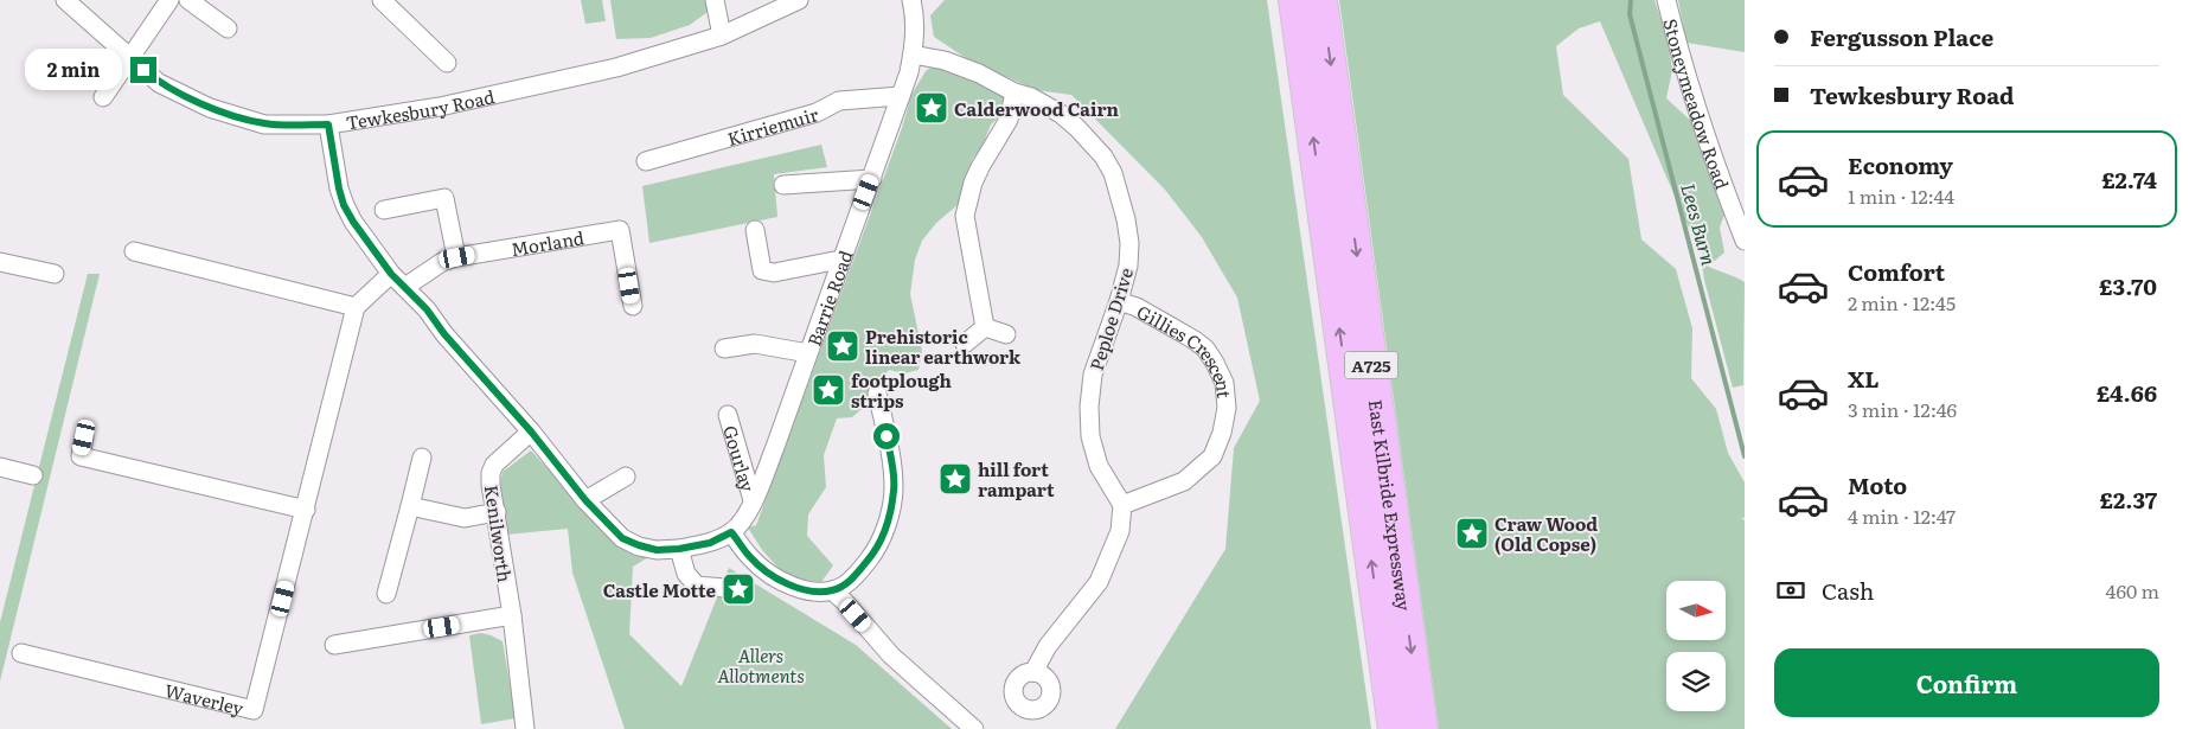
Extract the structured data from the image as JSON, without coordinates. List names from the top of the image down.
{
  "streets": {
    "highway": ["A725", "East Kilbride Expressway"],
    "street": [
      "Stoneymeadow Road",
      "Tewkesbury Road",
      "Kirriemuir",
      "Morland",
      "Barrie Road",
      "Peploe Drive",
      "Gillies Crescent",
      "Gourlay",
      "Kenilworth",
      "Waverley"
    ]
  },
  "crossings": [
    ["Tewkesbury Road", "Barrie Road"],
    ["Kirriemuir", "Barrie Road"],
    ["Morland", "Barrie Road"],
    ["Barrie Road", "Peploe Drive"],
    ["Barrie Road", "Gourlay"],
    ["Barrie Road", "Kenilworth"],
    ["Peploe Drive", "Gillies Crescent"]
  ],
  "water": ["Lees Burn"],
  "parks": ["Allers Allotments"],
  "places": {
    "place": [
      "Calderwood Cairn",
      "Prehistoric linear earthwork",
      "footplough strips",
      "hill fort rampart",
      "Craw Wood (Old Copse)",
      "Castle Motte"
    ]
  },
  "north": "right",
  "page": {
    "banner": ["Fergusson Place", "Tewkesbury Road"],
    "bubble": "2 min",
    "list": [
      {
        "name": "Economy",
        "note": "1 min · 12:44",
        "value": "£2.74"
      },
      {
        "name": "Comfort",
        "note": "2 min · 12:45",
        "value": "£3.70"
      },
      {
        "name": "XL",
        "note": "3 min · 12:46",
        "value": "£4.66"
      },
      {
        "name": "Moto",
        "note": "4 min · 12:47",
        "value": "£2.37"
      }
    ],
    "pay": ["Cash", "460 m"],
    "buttons": "Confirm"
  }
}
